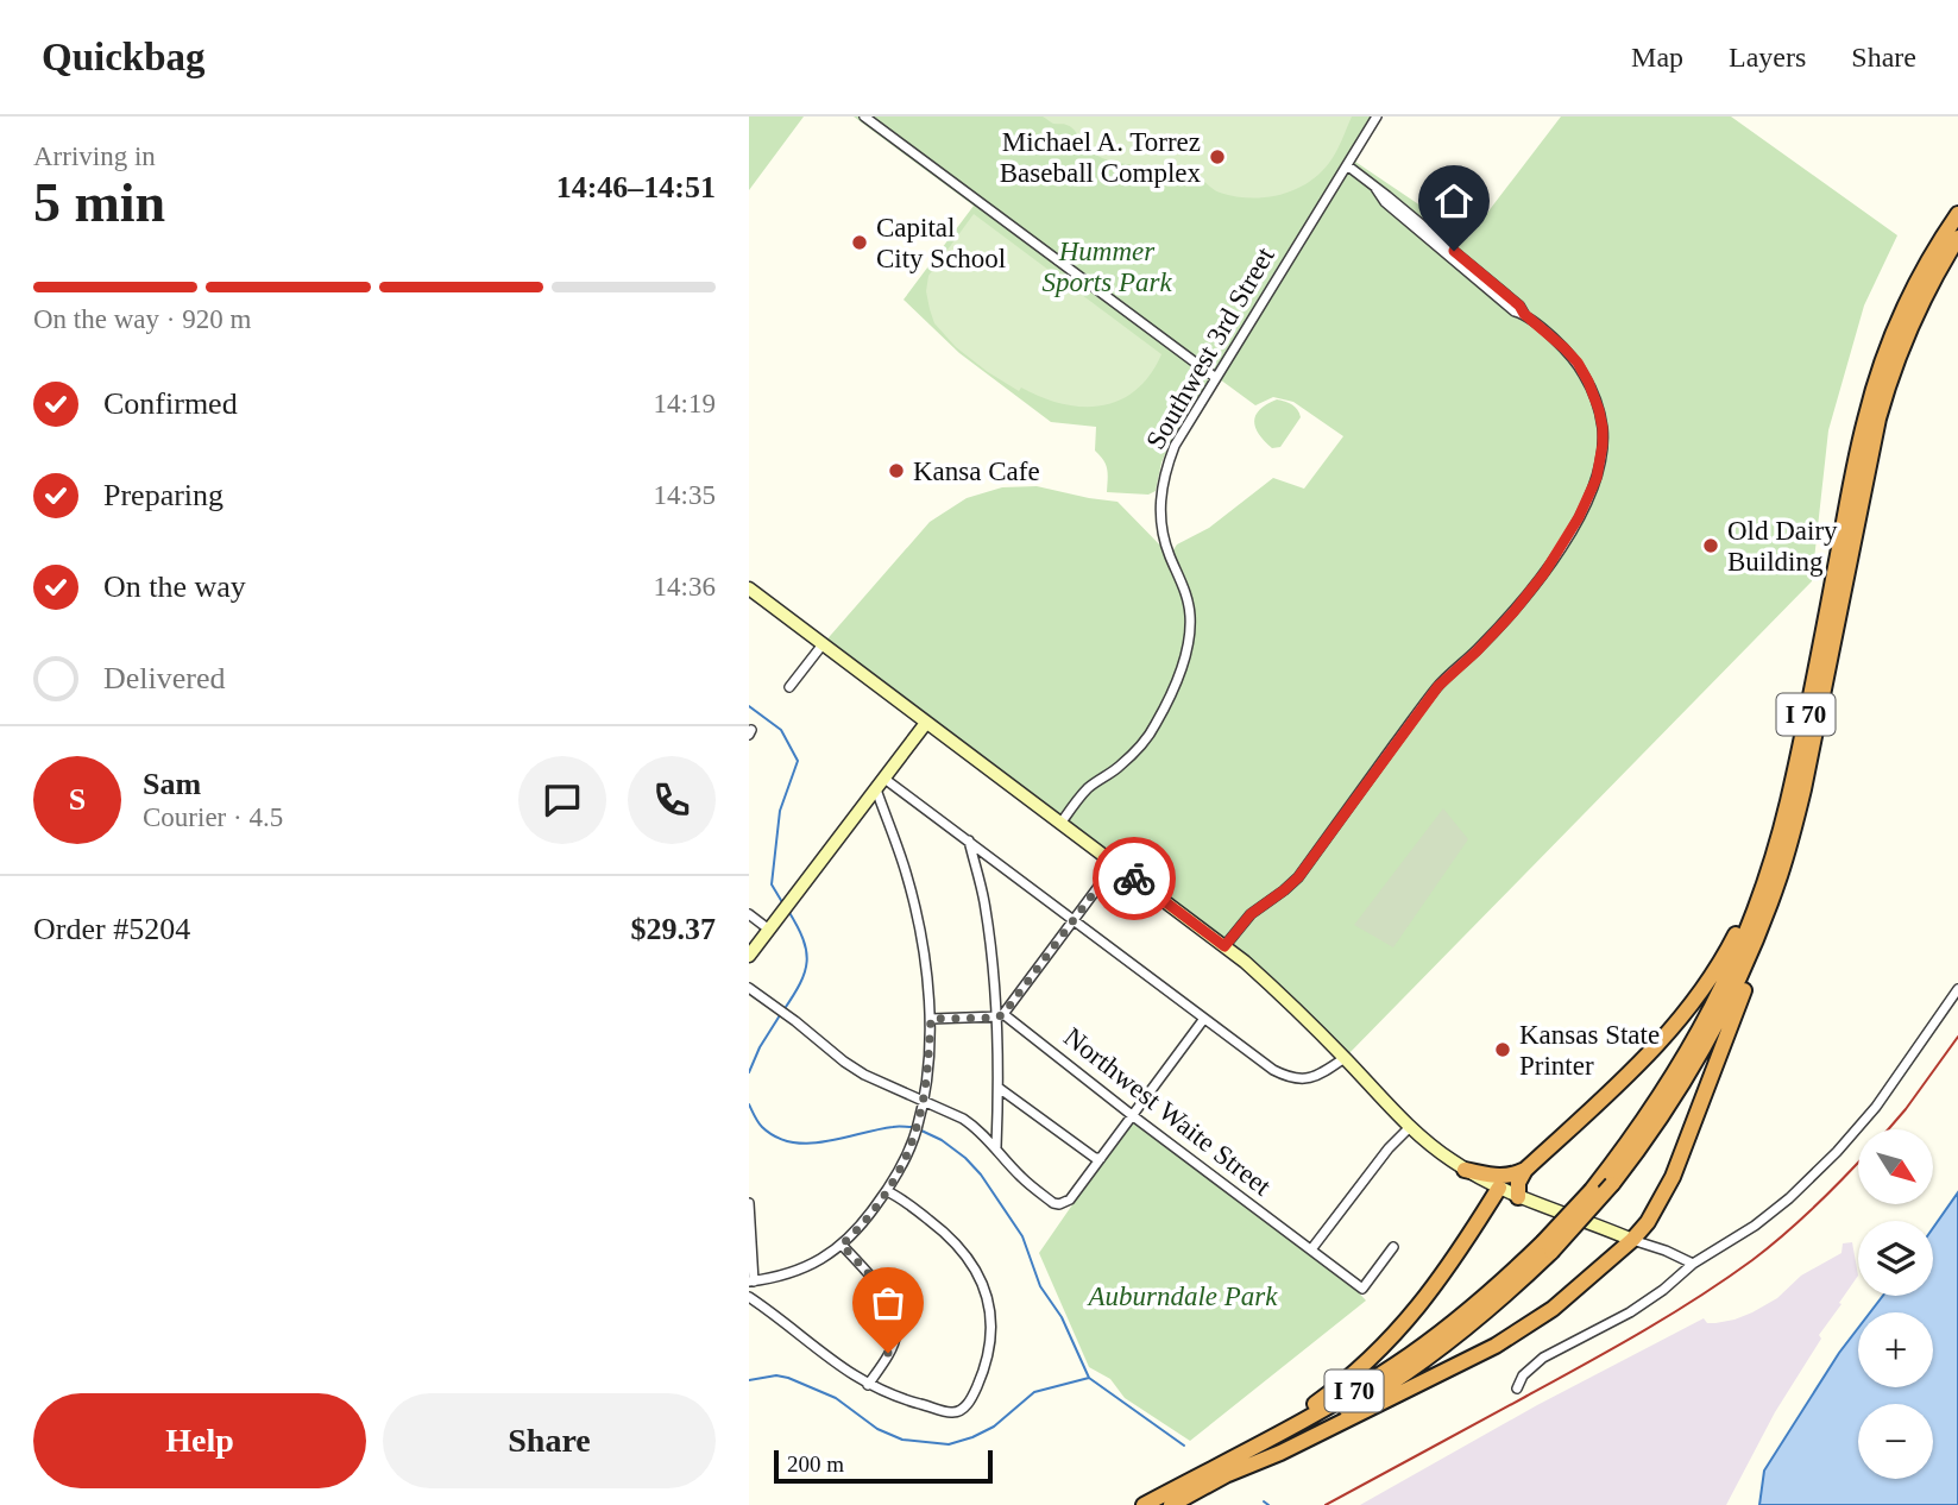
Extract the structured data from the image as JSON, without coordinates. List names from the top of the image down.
{
  "streets": {
    "highway": ["I 70"],
    "street": ["Southwest 3rd Street", "Northwest Waite Street"]
  },
  "parks": ["Hummer Sports Park", "Auburndale Park"],
  "places": [
    "Michael A. Torrez Baseball Complex",
    "Capital City School",
    "Kansa Cafe",
    "Old Dairy Building",
    "Kansas State Printer"
  ],
  "scale_bar": "200 m",
  "north": "bottom right",
  "page": {
    "header": "Quickbag",
    "nav": ["Map", "Layers", "Share"],
    "heading": ["5 min", "Arriving in", "14:46–14:51"],
    "panel": [
      "Sam",
      "Courier · 4.5",
      "Order #5204",
      "$29.37"
    ],
    "bar": "On the way · 920 m",
    "list": [
      ["Confirmed", "14:19"],
      ["Preparing", "14:35"],
      ["On the way", "14:36"],
      "Delivered"
    ],
    "round": "S",
    "map_buttons": ["+", "−"],
    "buttons": ["Help", "Share"],
    "scale": "200 m"
  }
}
